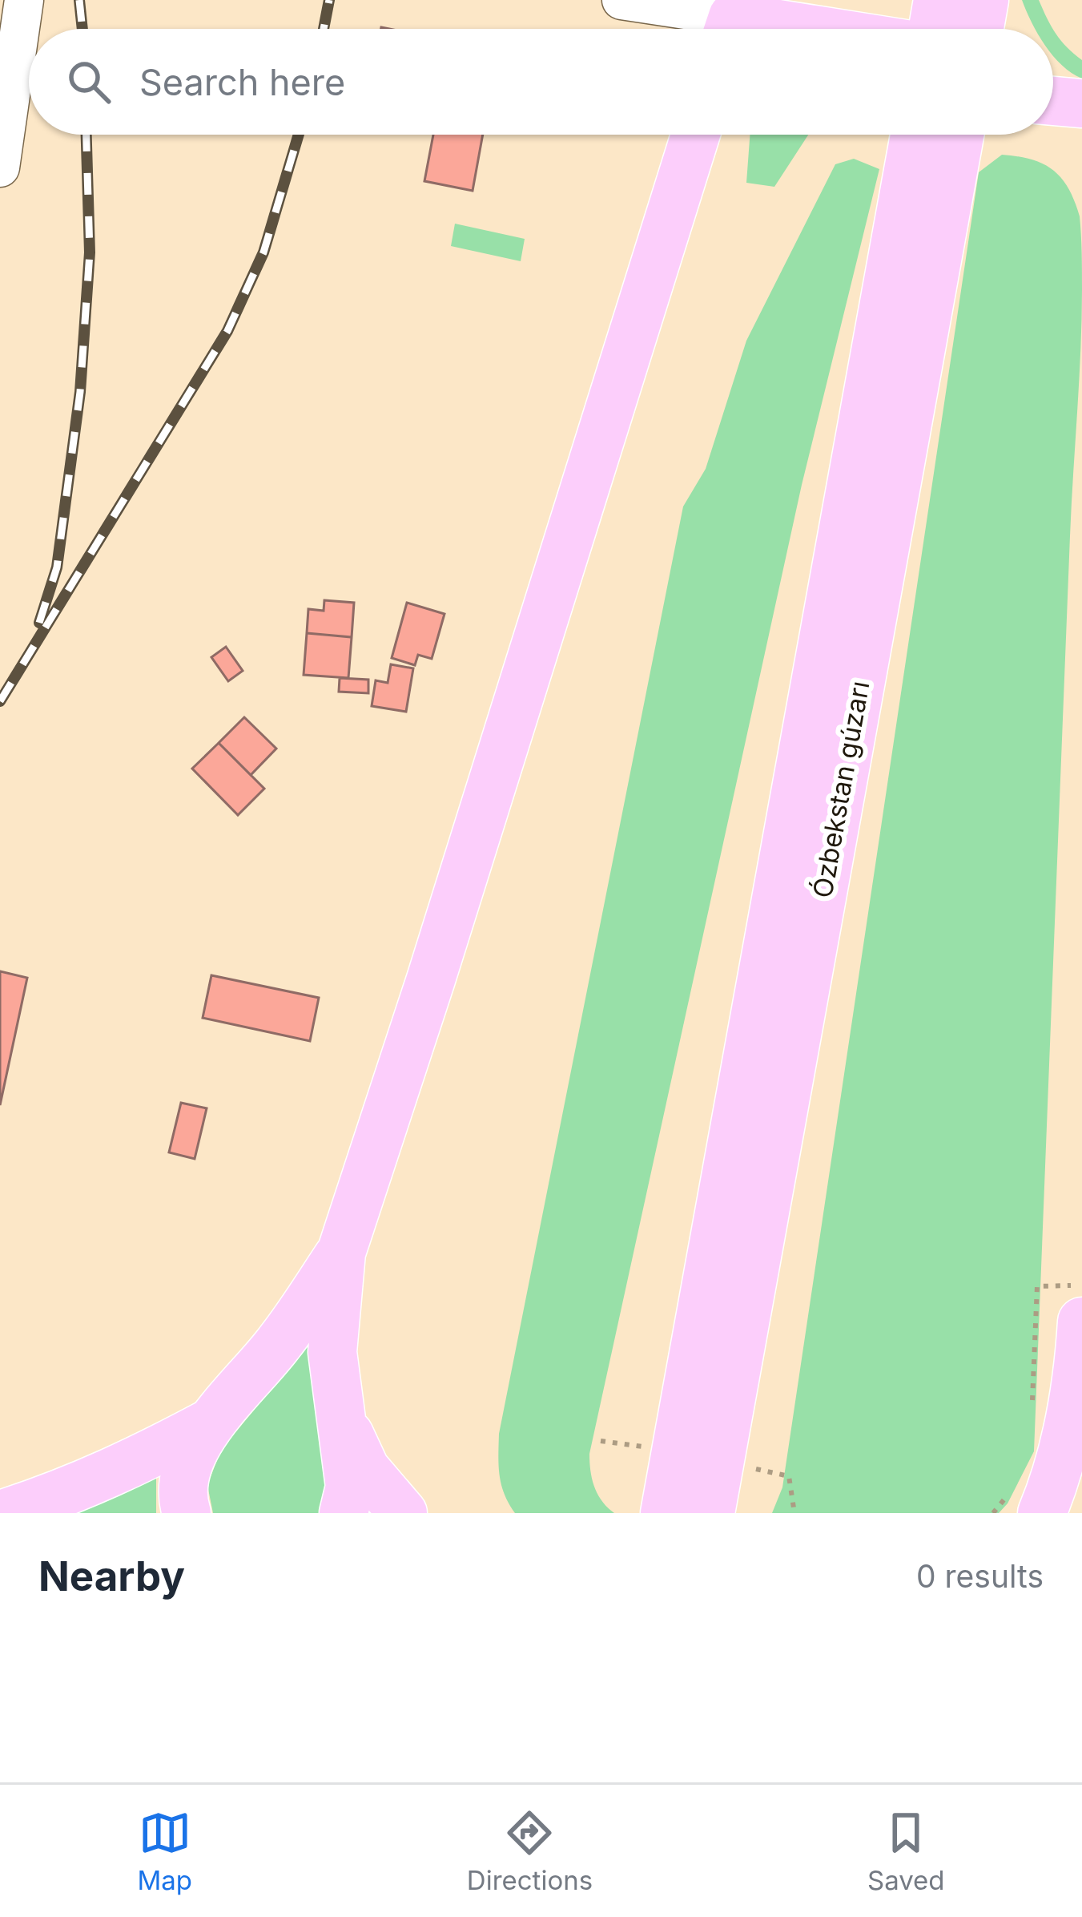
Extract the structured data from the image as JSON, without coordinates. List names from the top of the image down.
{
  "streets": {
    "main road": ["Ózbekstan gúzarı"]
  },
  "page": {
    "search": "Search here",
    "heading": ["Nearby", "0 results"],
    "nav": ["Map", "Directions", "Saved"]
  }
}
